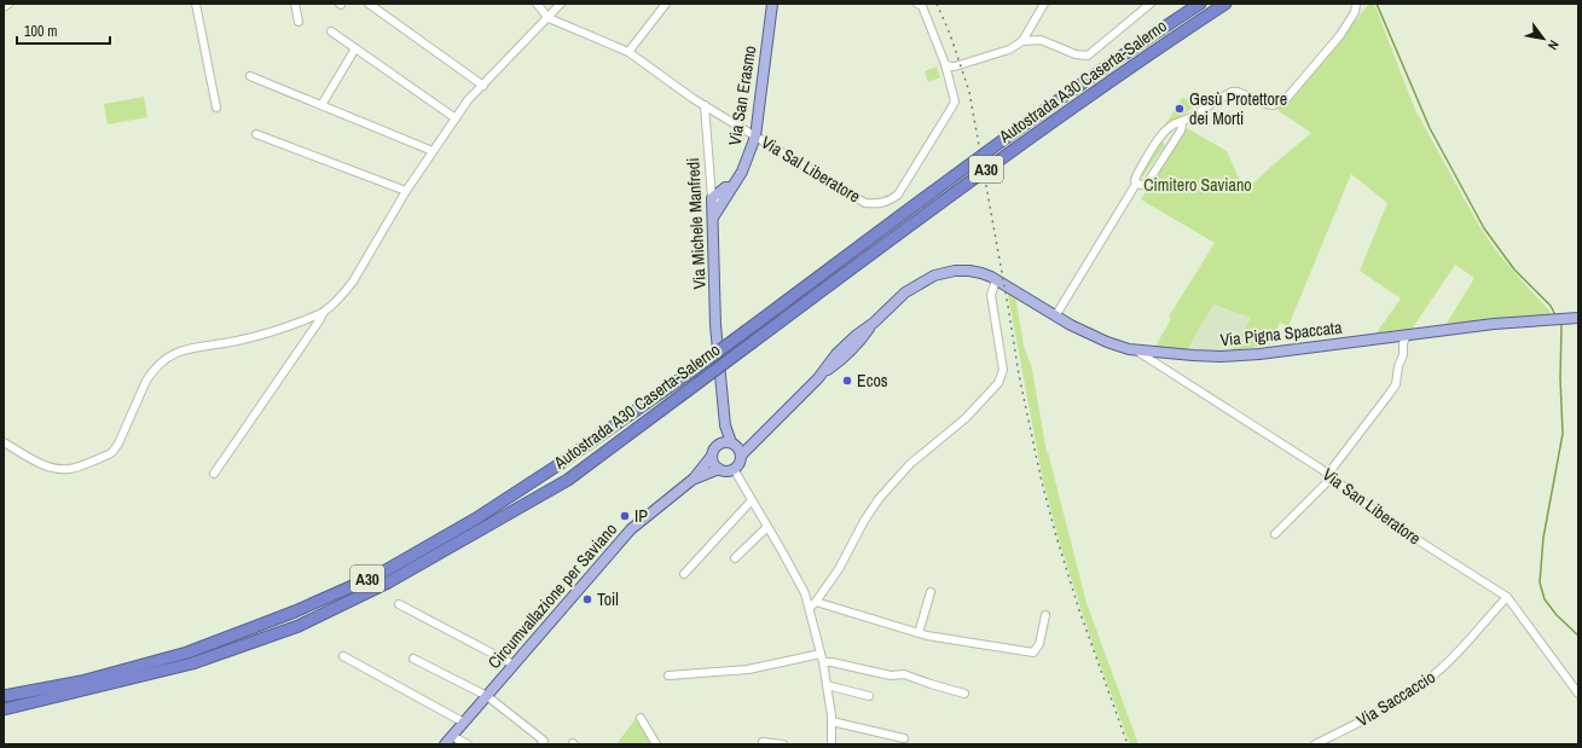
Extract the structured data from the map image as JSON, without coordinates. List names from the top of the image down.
{
  "streets": {
    "highway": ["Autostrada A30 Caserta-Salerno", "A30"],
    "main road": [
      "Via San Erasmo",
      "Via Michele Manfredi",
      "Via Pigna Spaccata",
      "Circumvallazione per Saviano"
    ],
    "street": ["Via Sal Liberatore", "Via San Liberatore", "Via Saccaccio"]
  },
  "crossings": [
    ["Via San Erasmo", "Via Sal Liberatore"],
    ["Via San Erasmo", "Via Michele Manfredi"],
    ["Via Sal Liberatore", "Via Michele Manfredi"],
    ["Via Pigna Spaccata", "Via San Liberatore"],
    ["Via Pigna Spaccata", "Circumvallazione per Saviano"],
    ["Via San Liberatore", "Via Saccaccio"]
  ],
  "parks": ["Cimitero Saviano"],
  "places": [
    "Gesù Protettore dei Morti",
    "Ecos",
    "IP",
    "Toil"
  ],
  "scale_bar": "100 m",
  "north": "bottom right"
}
